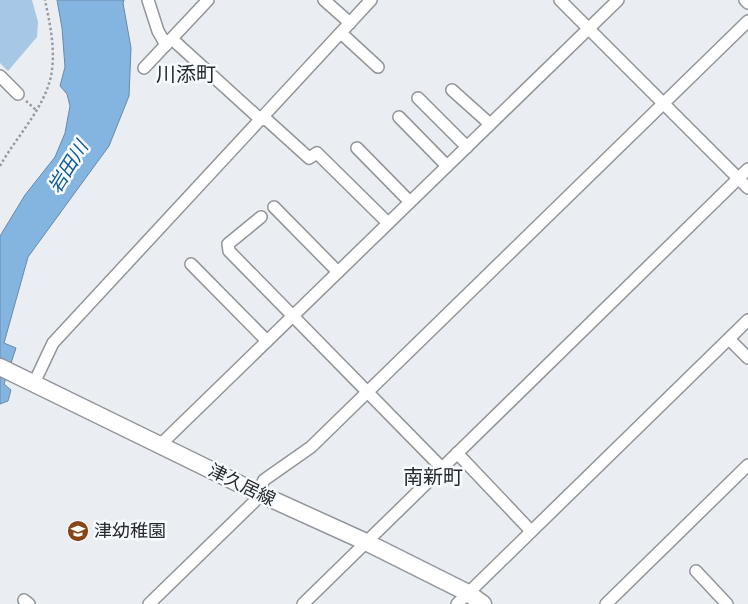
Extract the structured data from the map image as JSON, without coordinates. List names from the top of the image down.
{
  "streets": {
    "main road": ["津久居線"]
  },
  "districts": ["川添町", "南新町"],
  "water": ["岩田川"],
  "places": {
    "school or university": ["津幼稚園"]
  }
}
